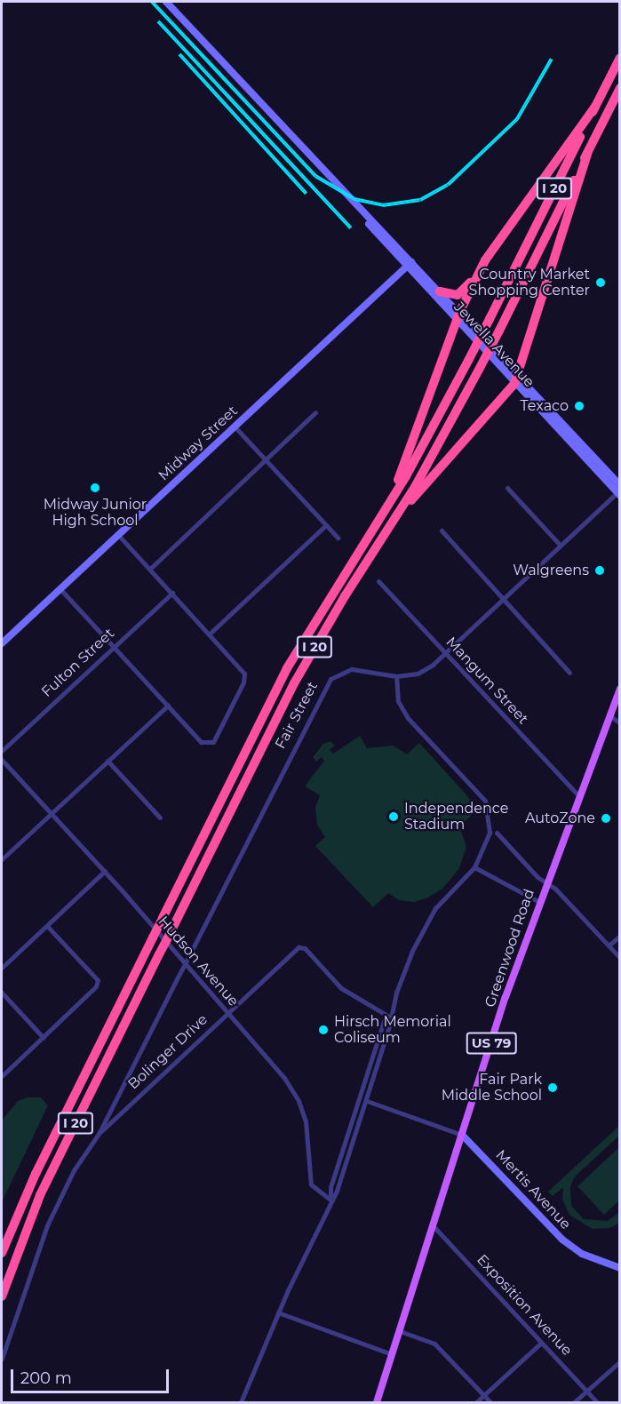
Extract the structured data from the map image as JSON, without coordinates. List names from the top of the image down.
{
  "streets": {
    "highway": ["I 20"],
    "main road": ["Greenwood Road", "US 79"],
    "street": [
      "Jewella Avenue",
      "Midway Street",
      "Fulton Street",
      "Mangum Street",
      "Fair Street",
      "Hudson Avenue",
      "Bolinger Drive",
      "Mertis Avenue",
      "Exposition Avenue"
    ]
  },
  "crossings": [
    ["Jewella Avenue", "Midway Street"],
    ["Jewella Avenue", "Fair Street"],
    ["Mangum Street", "Fair Street"],
    ["Mangum Street", "Greenwood Road"],
    ["Fair Street", "Bolinger Drive"],
    ["Greenwood Road", "Mertis Avenue"],
    ["Greenwood Road", "Exposition Avenue"],
    ["Hudson Avenue", "Bolinger Drive"]
  ],
  "places": [
    "Country Market Shopping Center",
    "Texaco",
    "Midway Junior High School",
    "Walgreens",
    "Independence Stadium",
    "AutoZone",
    "Hirsch Memorial Coliseum",
    "Fair Park Middle School"
  ],
  "scale_bar": "200 m"
}
